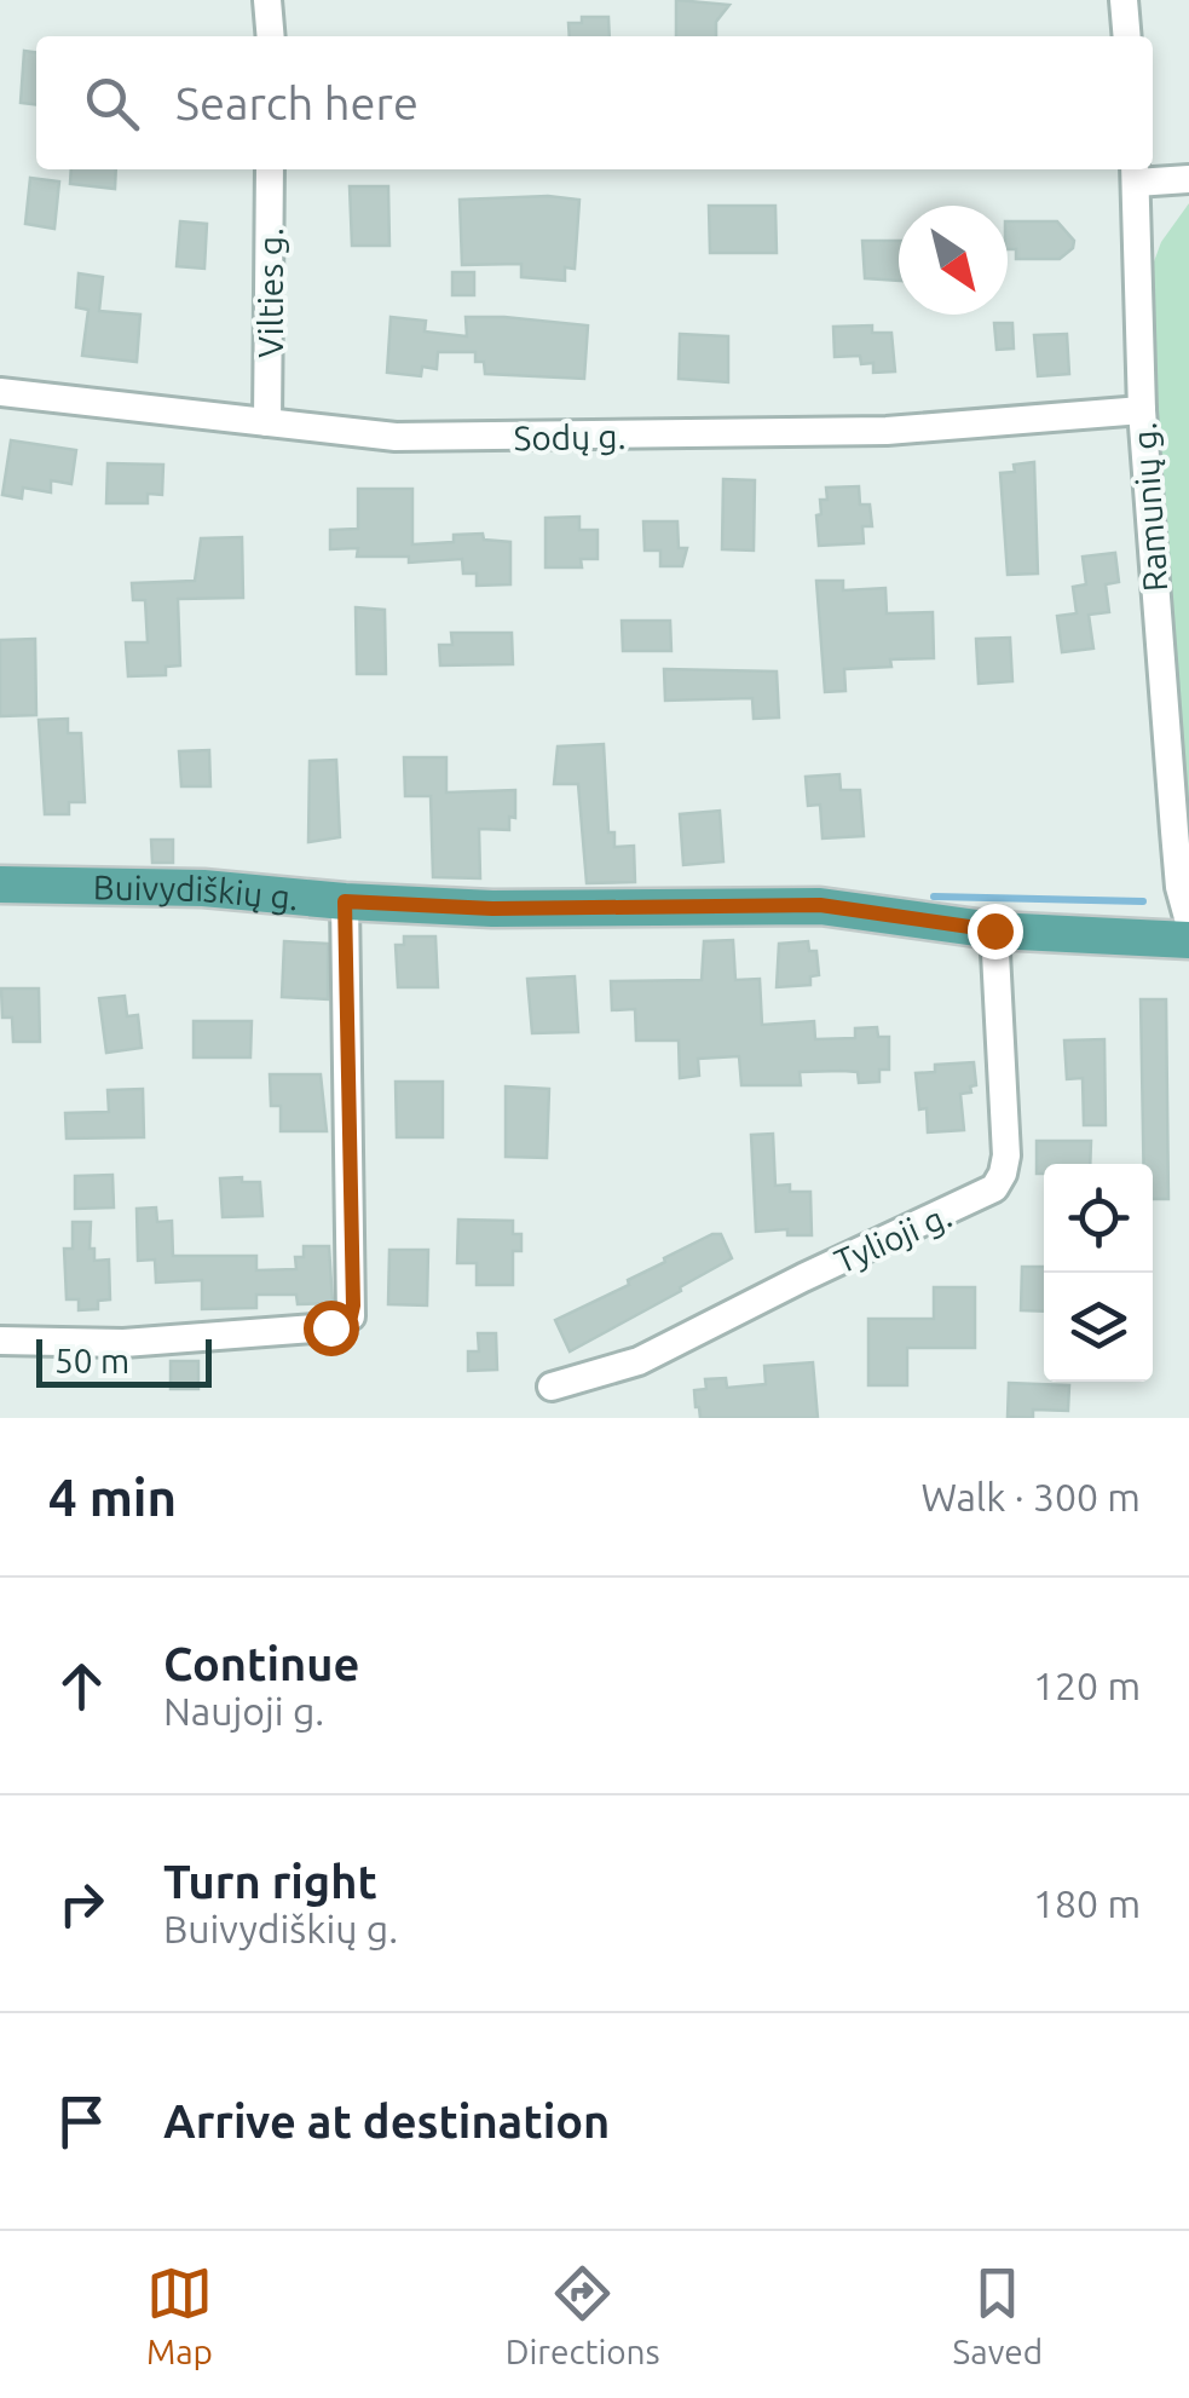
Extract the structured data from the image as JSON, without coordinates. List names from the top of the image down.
{
  "streets": {
    "main road": ["Buivydiškių g."],
    "street": [
      "Vilties g.",
      "Sodų g.",
      "Ramunių g.",
      "Tylioji g."
    ]
  },
  "crossings": [
    ["Vilties g.", "Sodų g."],
    ["Sodų g.", "Ramunių g."],
    ["Buivydiškių g.", "Tylioji g."]
  ],
  "scale_bar": "50 m",
  "north": "bottom right",
  "page": {
    "search": "Search here",
    "scale": "50 m",
    "heading": ["4 min", "Walk · 300 m"],
    "list": [
      ["Continue", "Naujoji g.", "120 m"],
      ["Turn right", "Buivydiškių g.", "180 m"],
      "Arrive at destination"
    ],
    "nav": ["Map", "Directions", "Saved"]
  }
}
